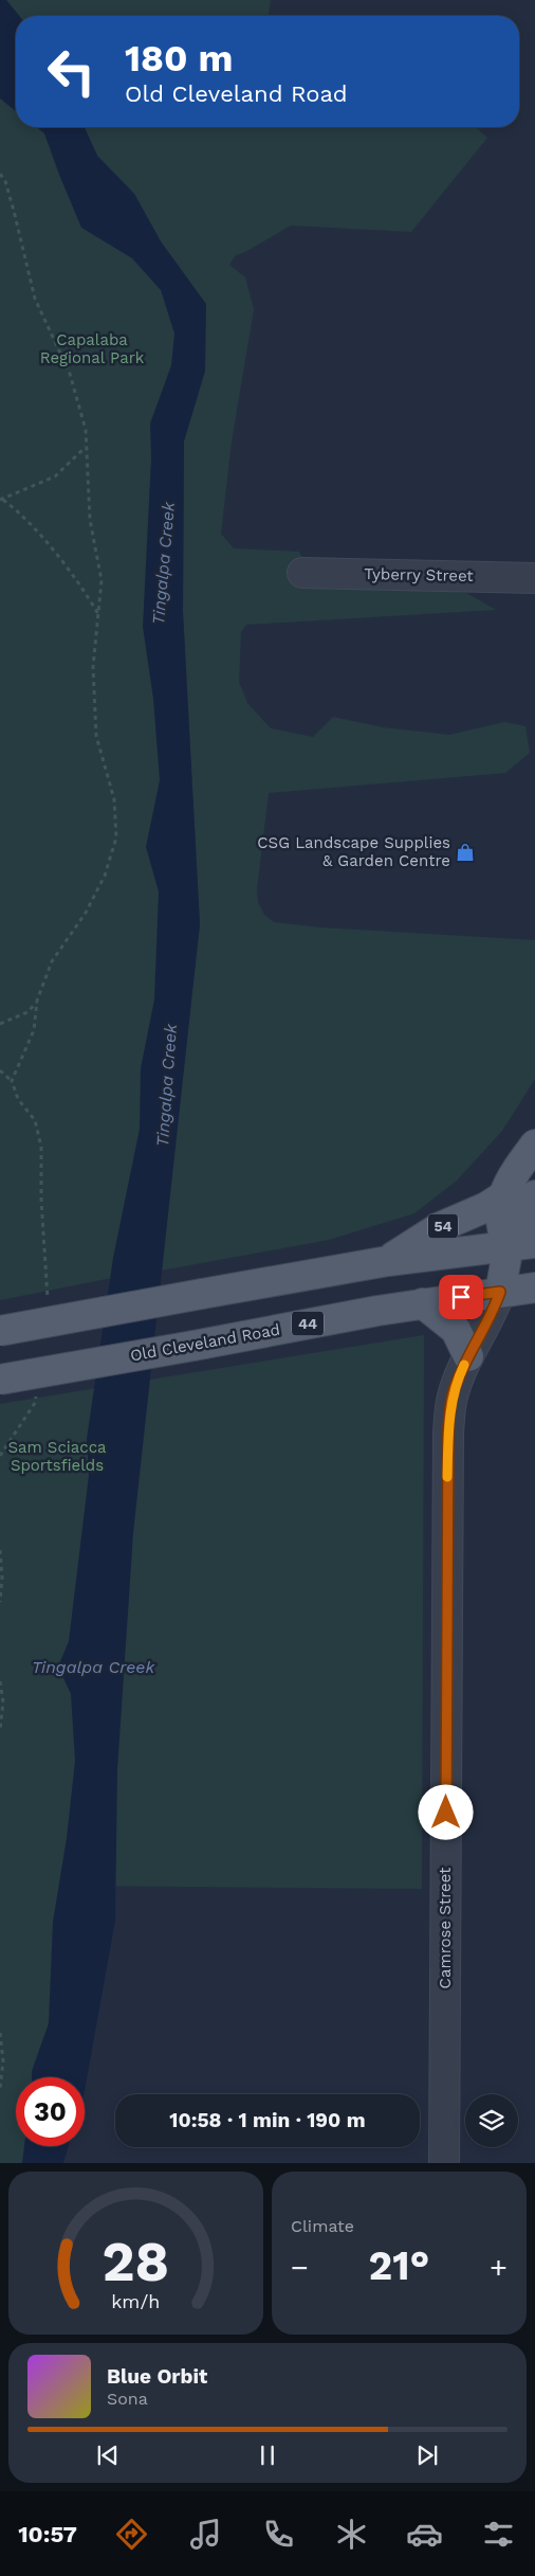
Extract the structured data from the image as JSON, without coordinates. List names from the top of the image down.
{
  "streets": {
    "main road": ["54", "44", "Old Cleveland Road"],
    "street": ["Tyberry Street", "Camrose Street"]
  },
  "crossings": [
    ["Old Cleveland Road", "Camrose Street"]
  ],
  "water": ["Tingalpa Creek"],
  "parks": ["Capalaba Regional Park", "Sam Sciacca Sportsfields"],
  "places": {
    "shop": ["CSG Landscape Supplies & Garden Centre"]
  },
  "page": {
    "turn": ["180 m", "Old Cleveland Road"],
    "limit": "30",
    "trip": "10:58 · 1 min · 190 m",
    "tile": "Climate",
    "heat": ["−", "21°", "+"],
    "song": ["Blue Orbit", "Sona"],
    "tabs": "10:57",
    "gauge": ["28", "km/h"]
  }
}
